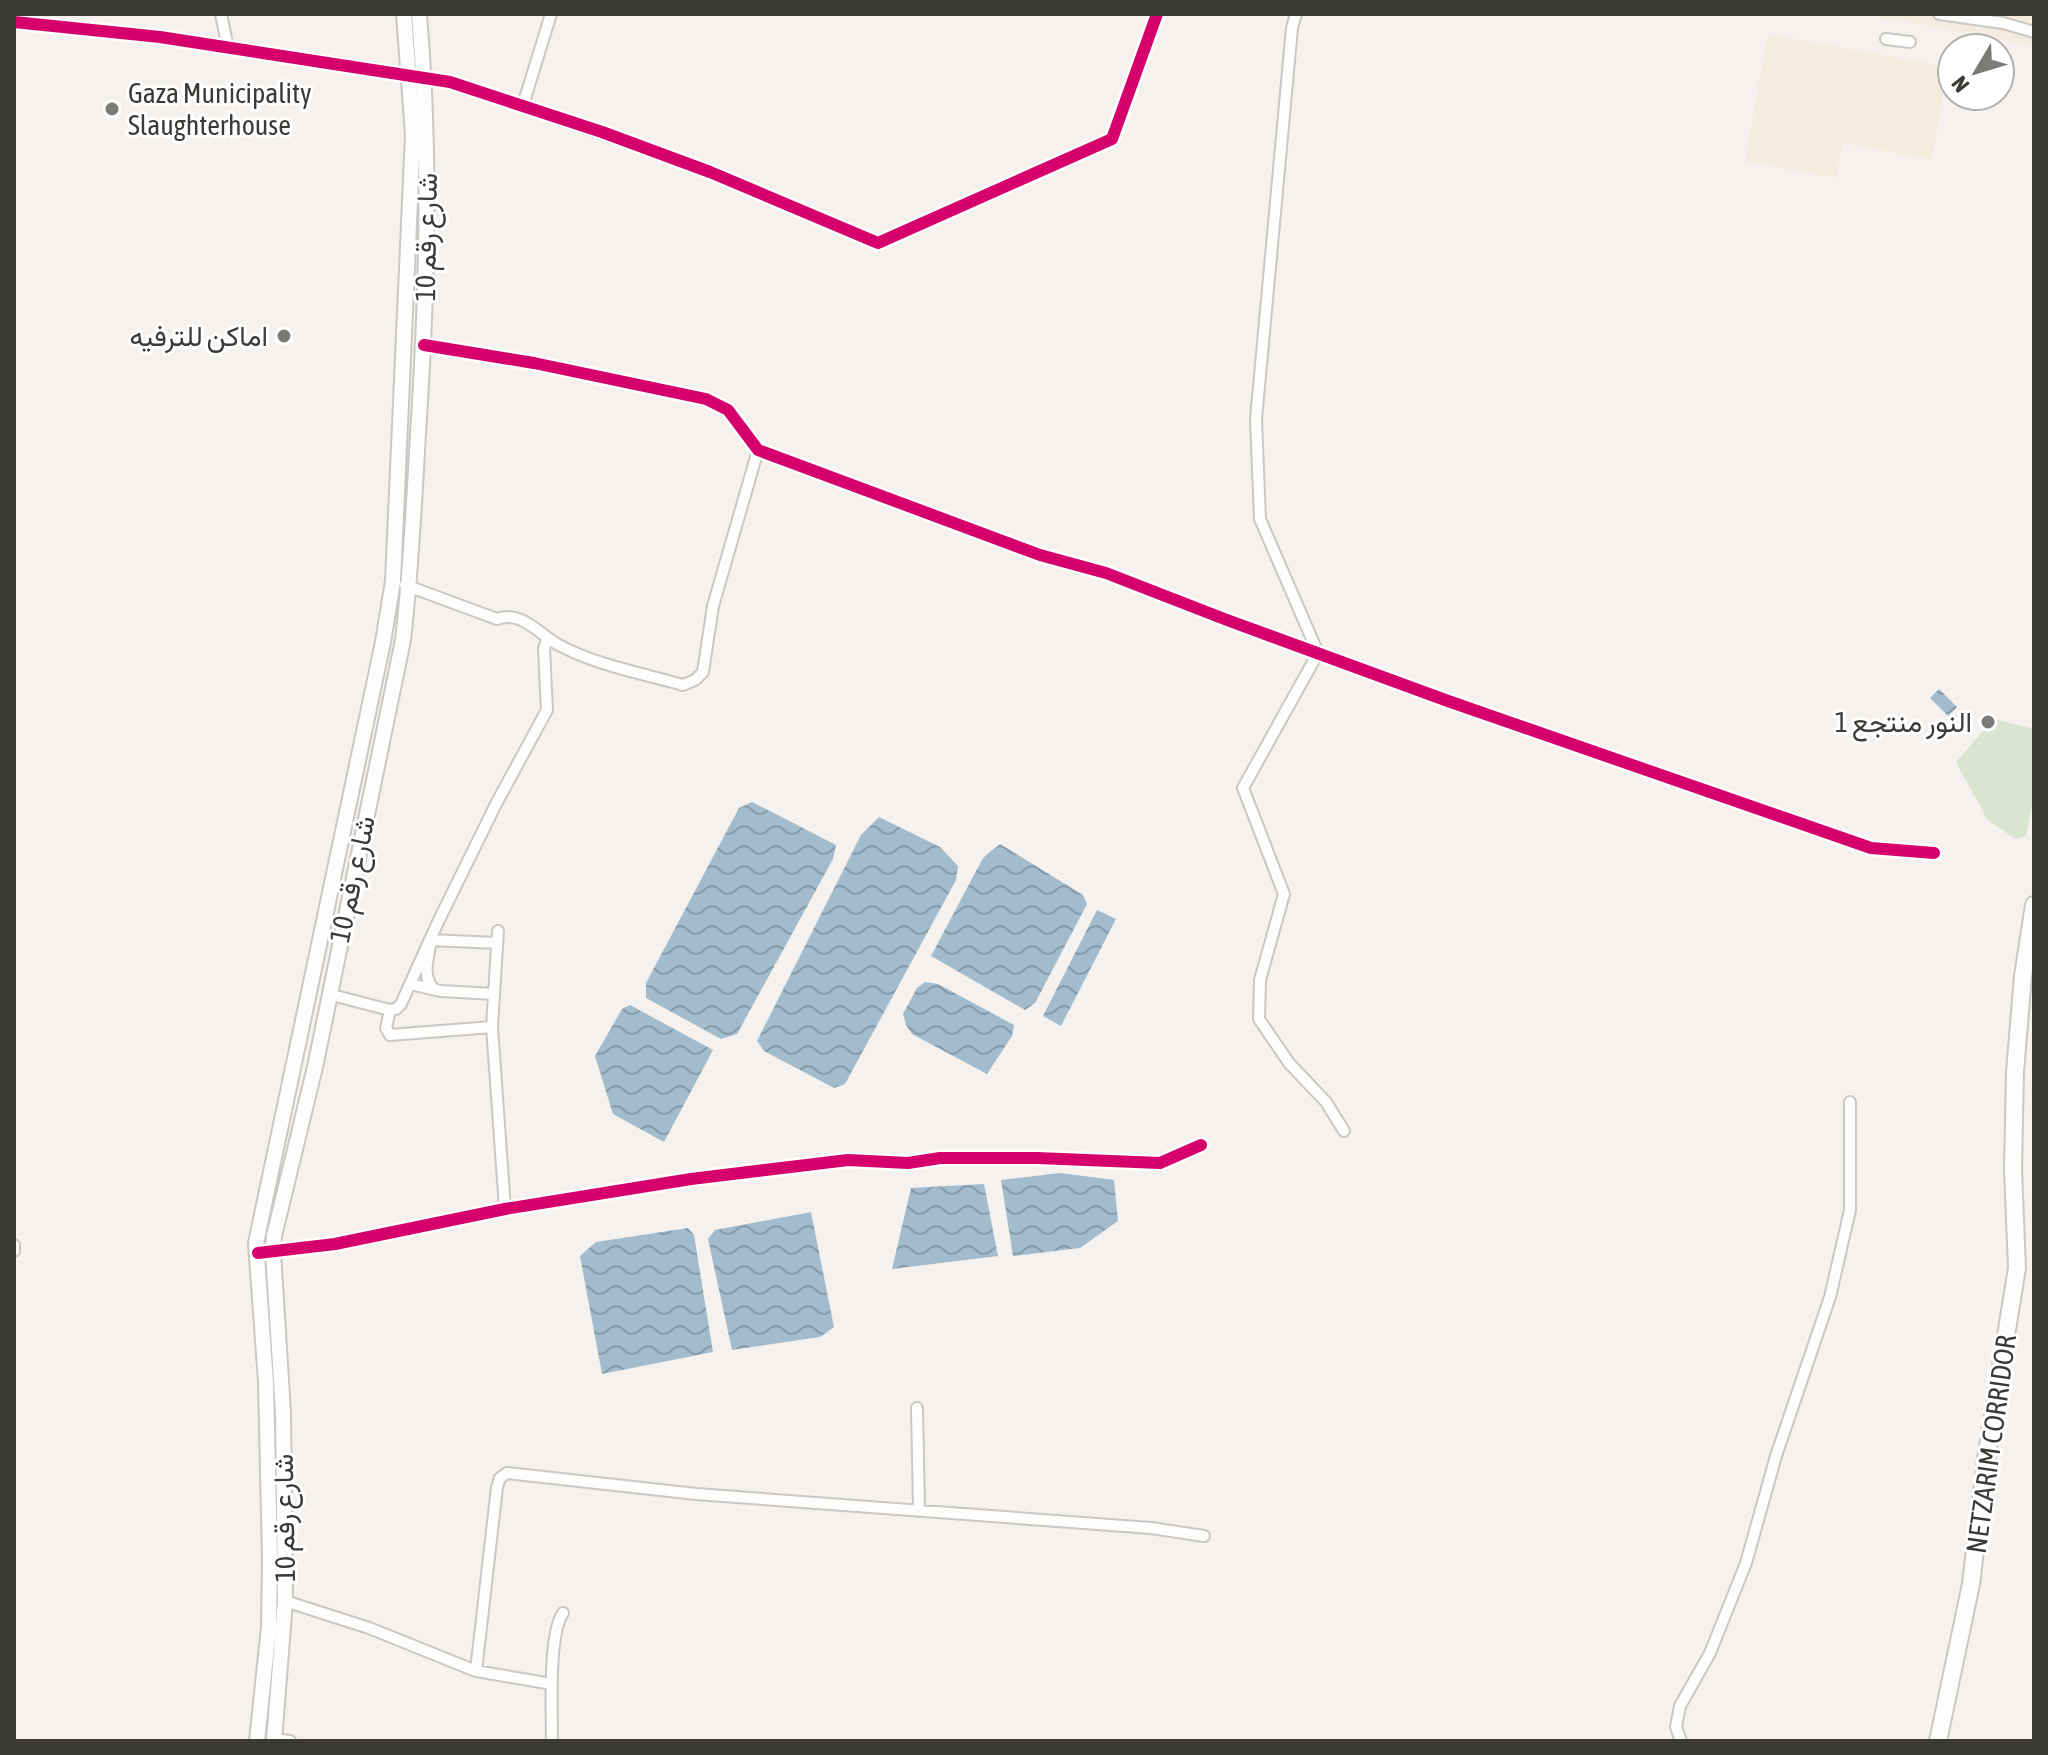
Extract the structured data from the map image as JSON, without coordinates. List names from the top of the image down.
{
  "streets": {
    "main road": ["شارع رقم 10", "NETZARIM CORRIDOR"]
  },
  "places": ["Gaza Municipality Slaughterhouse", "اماكن للترفيه", "1 النور منتجع"],
  "north": "bottom left"
}
